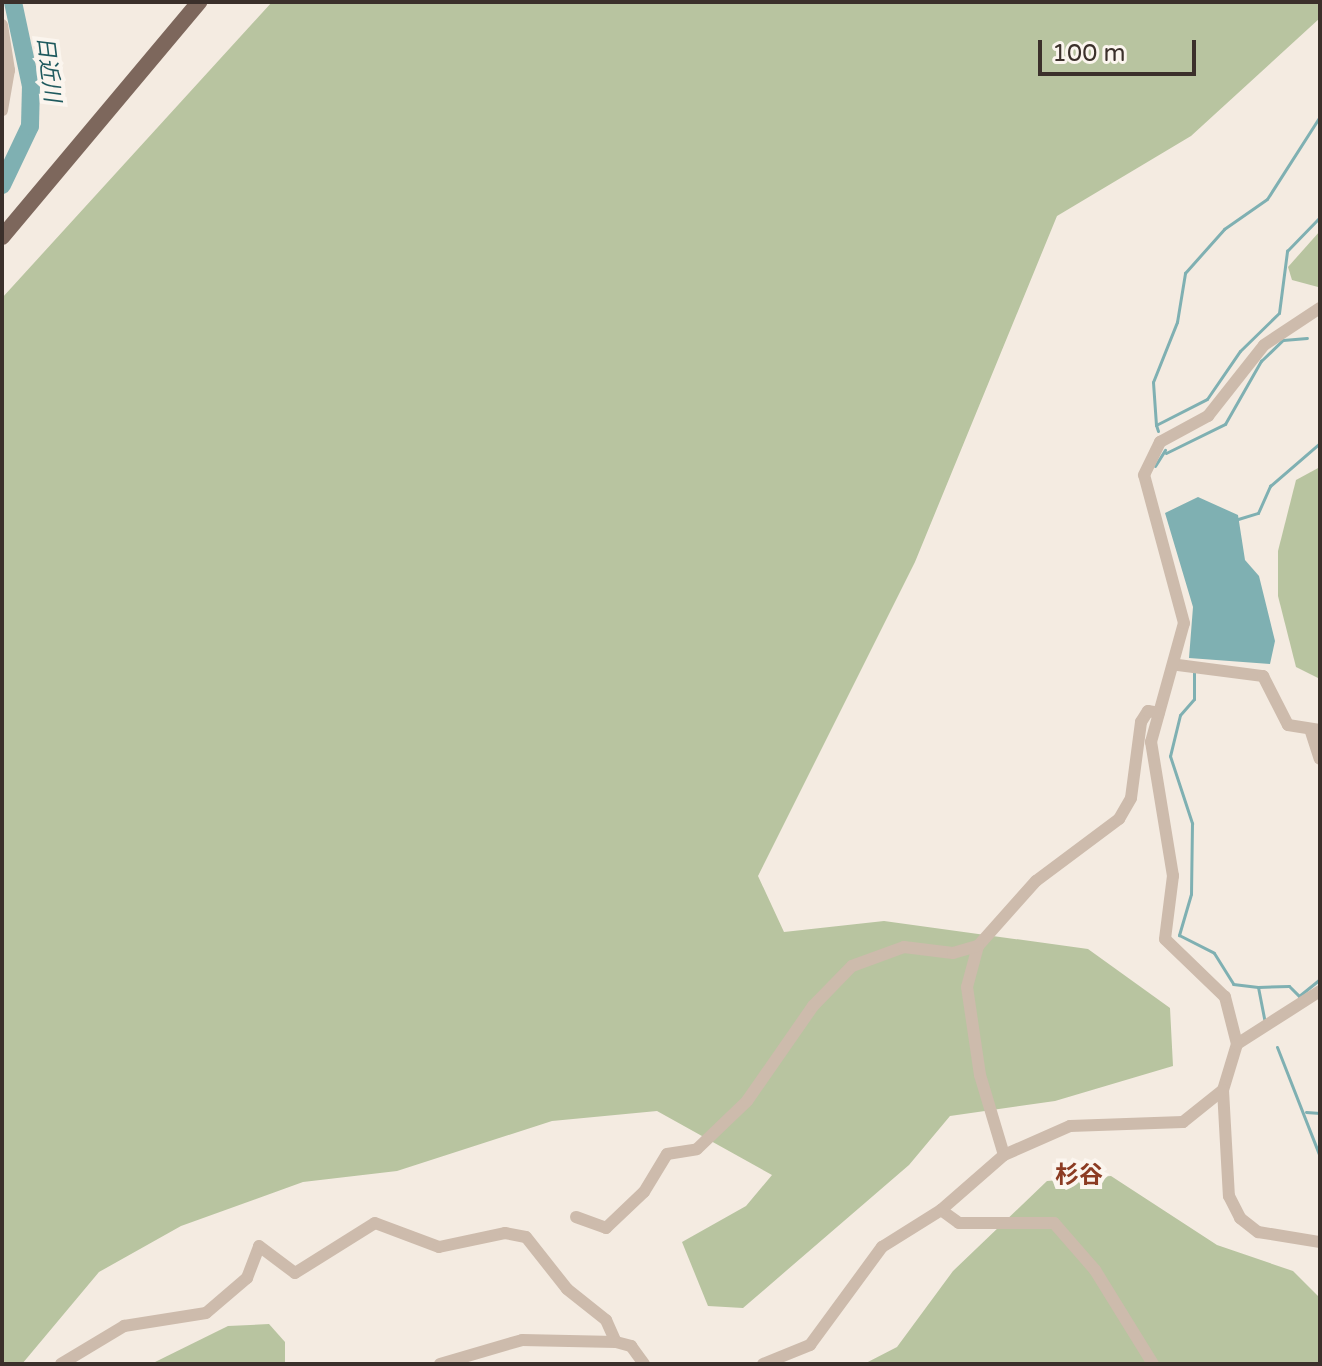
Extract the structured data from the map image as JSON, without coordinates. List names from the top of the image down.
{
  "districts": ["杉谷"],
  "water": ["日近川"],
  "scale_bar": "100 m"
}
